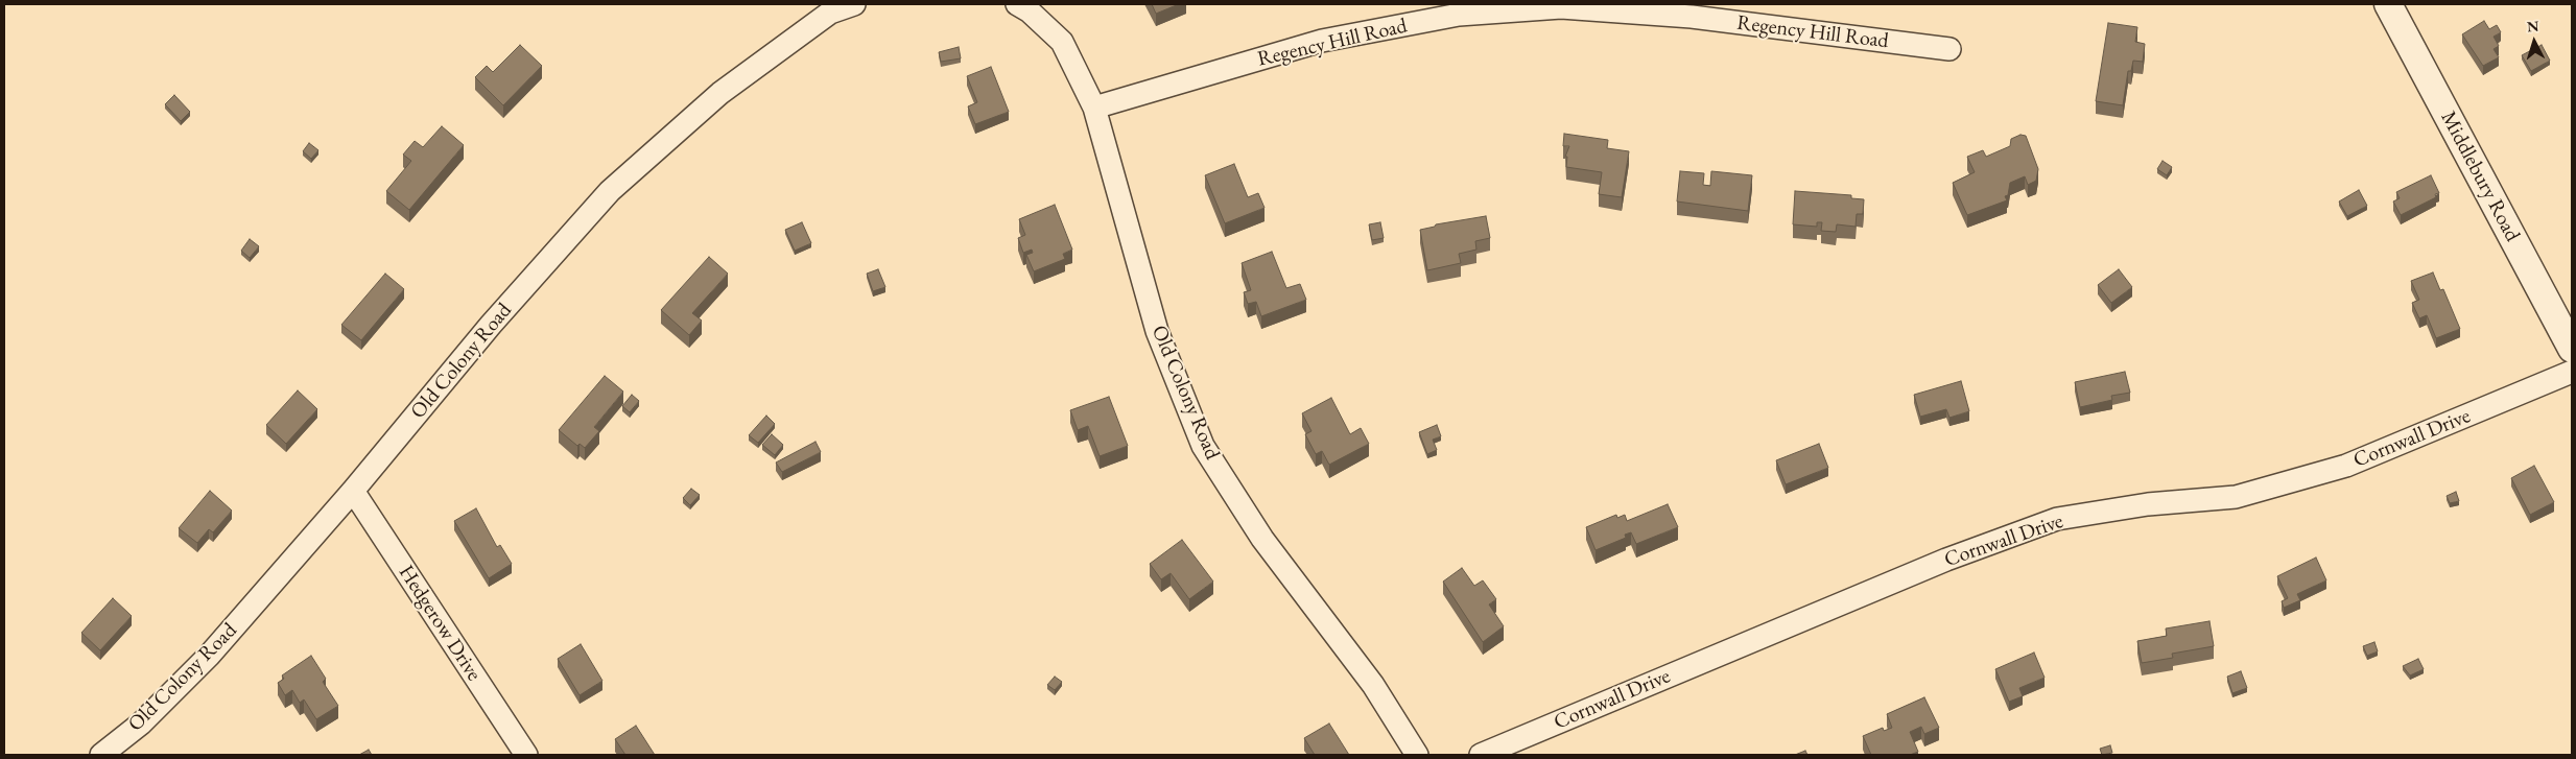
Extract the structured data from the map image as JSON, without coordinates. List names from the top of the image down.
{
  "streets": {
    "street": [
      "Regency Hill Road",
      "Middlebury Road",
      "Old Colony Road",
      "Cornwall Drive",
      "Hedgerow Drive"
    ]
  },
  "crossings": [
    ["Regency Hill Road", "Old Colony Road"],
    ["Old Colony Road", "Hedgerow Drive"]
  ],
  "north": "top"
}
